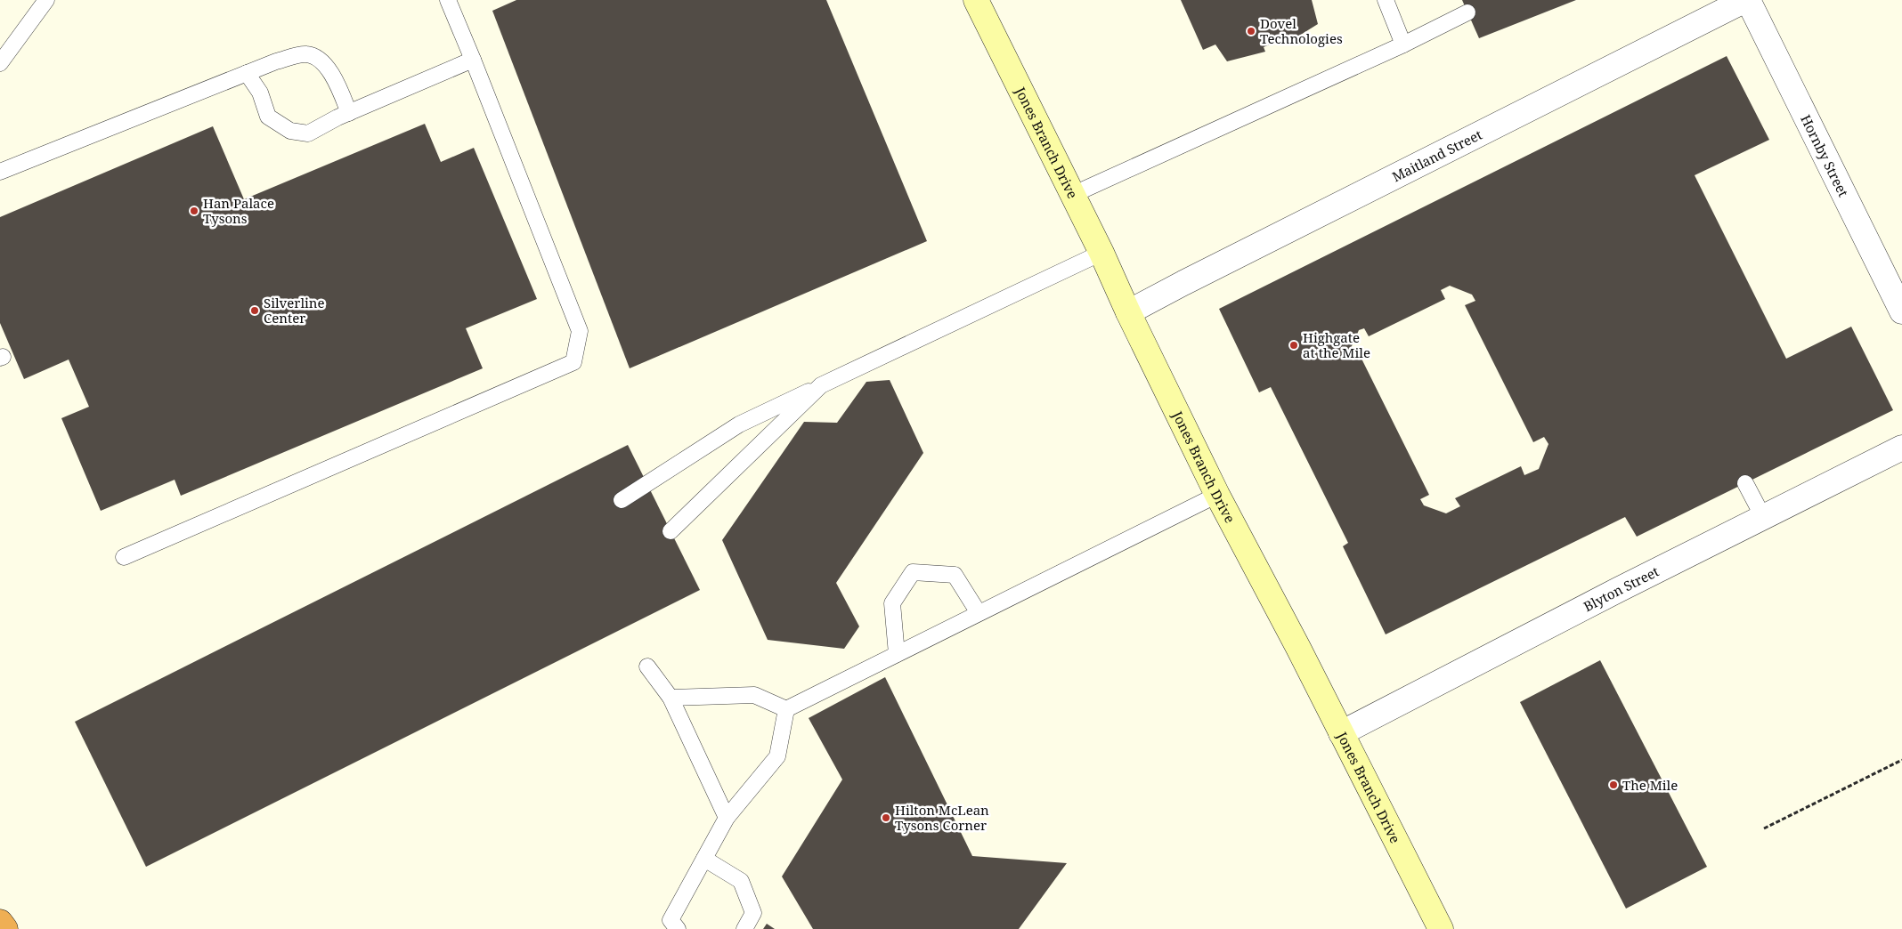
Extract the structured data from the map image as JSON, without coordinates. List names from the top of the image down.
{
  "streets": {
    "street": [
      "Jones Branch Drive",
      "Maitland Street",
      "Hornby Street",
      "Blyton Street"
    ]
  },
  "crossings": [
    ["Jones Branch Drive", "Maitland Street"],
    ["Jones Branch Drive", "Blyton Street"],
    ["Maitland Street", "Hornby Street"]
  ],
  "places": [
    "Dovel Technologies",
    "Han Palace Tysons",
    "Silverline Center",
    "Highgate at the Mile",
    "The Mile",
    "Hilton McLean Tysons Corner"
  ]
}
